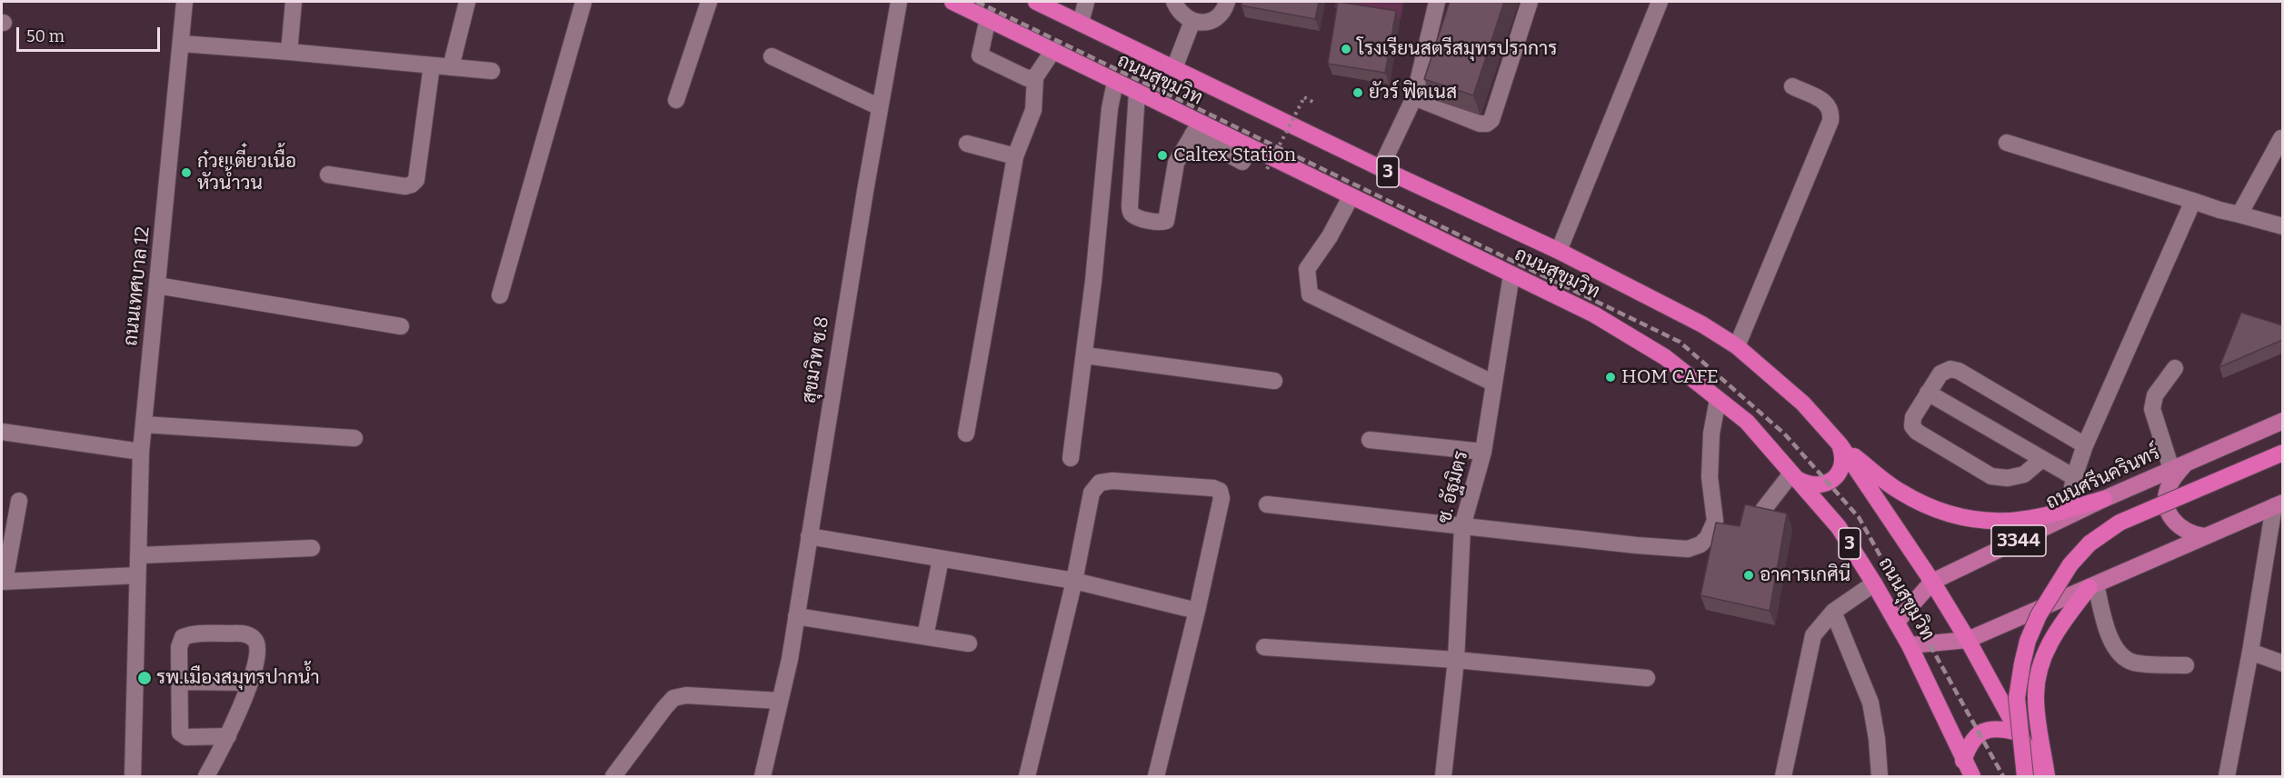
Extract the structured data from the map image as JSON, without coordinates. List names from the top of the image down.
{
  "streets": {
    "highway": ["ถนนสุขุมวิท", "3"],
    "main road": ["ถนนศรีนครินทร์", "3344"],
    "street": ["ถนนเทศบาล 12", "สุขมวิท ซ.8", "ซ. อัฐมิตร"]
  },
  "crossings": [
    ["ถนนสุขุมวิท", "ถนนศรีนครินทร์"],
    ["ถนนสุขุมวิท", "ซ. อัฐมิตร"]
  ],
  "places": [
    "โรงเรียนสตรีสมุทรปราการ",
    "ยัวร์ ฟิตเนส",
    "Caltex Station",
    "ก๋วยเตี๋ยวเนื้อ หัวน้ำวน",
    "HOM CAFE",
    "อาคารเกศินี",
    "รพ.เมืองสมุทรปากน้ำ"
  ],
  "scale_bar": "50 m"
}
